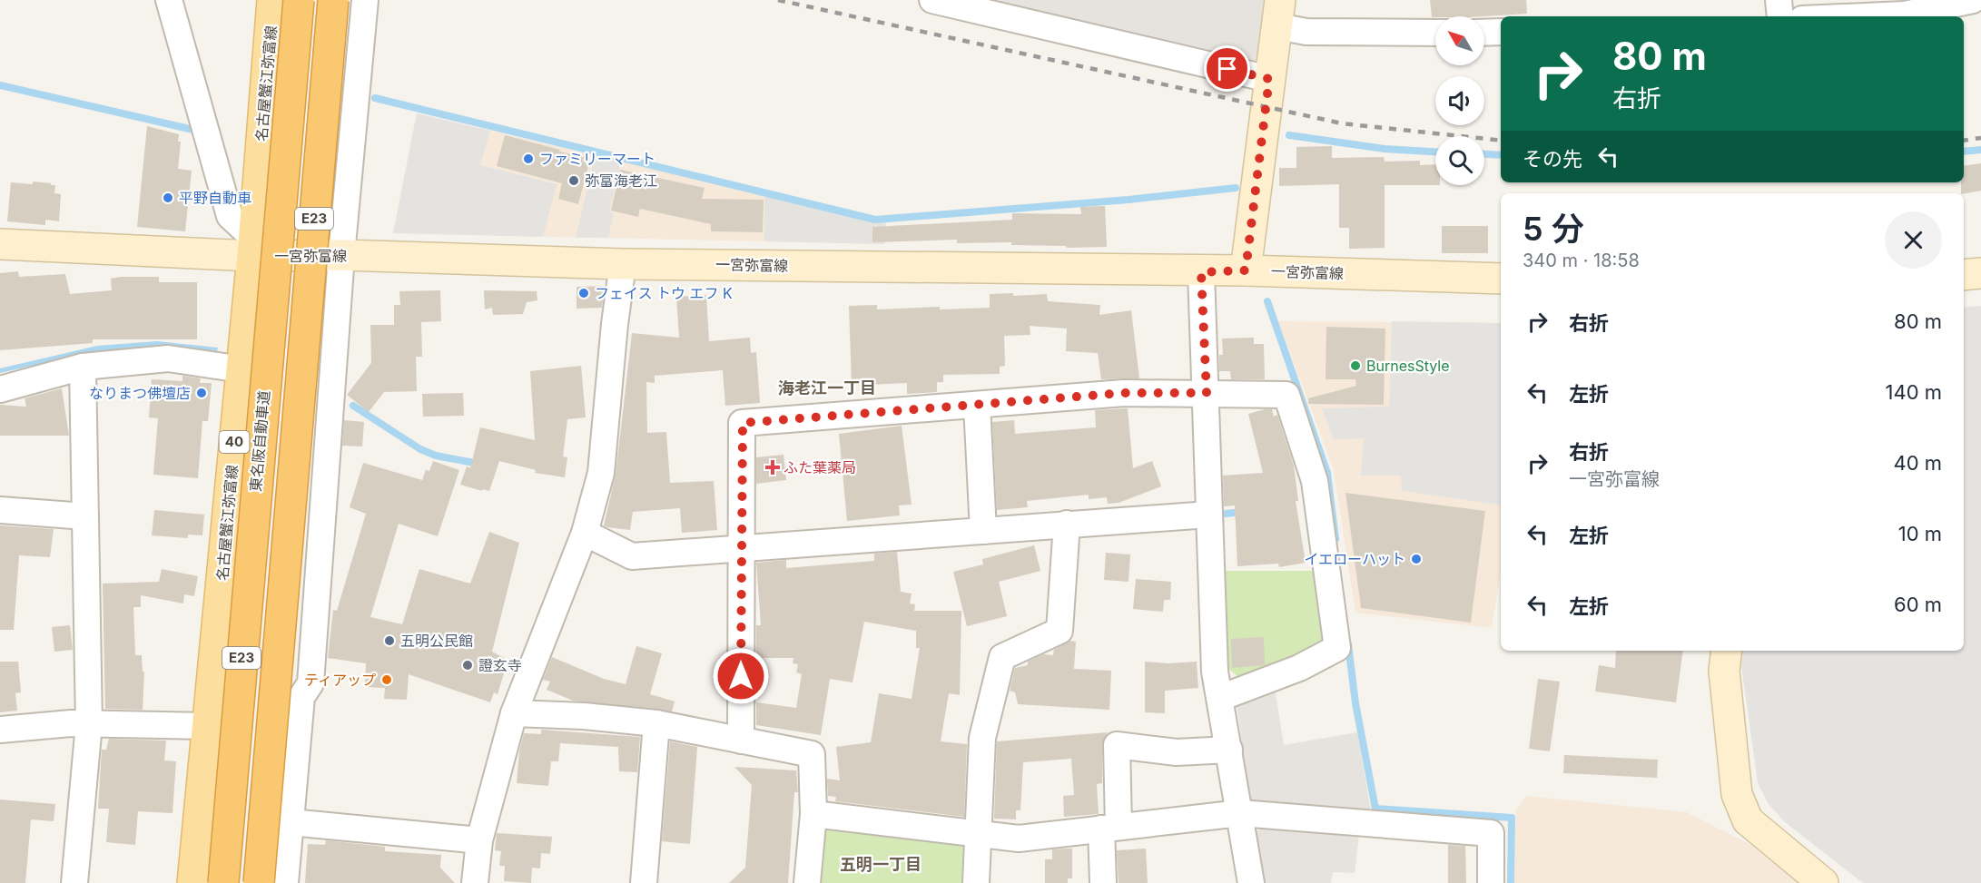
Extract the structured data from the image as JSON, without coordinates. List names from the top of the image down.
{
  "streets": {
    "highway": ["E23", "東名阪自動車道"],
    "main road": ["名古屋蟹江弥富線", "一宮弥富線", "40"]
  },
  "crossings": [
    ["名古屋蟹江弥富線", "一宮弥富線"]
  ],
  "districts": ["海老江一丁目", "五明一丁目"],
  "places": {
    "other": [
      "ファミリーマート",
      "弥富海老江",
      "平野自動車",
      "フェイス トウ エフ K",
      "BurnesStyle",
      "なりまつ佛壇店",
      "イエローハット",
      "五明公民館",
      "證玄寺",
      "ティアップ"
    ],
    "health": ["ふた葉薬局"]
  },
  "north": "top left",
  "page": {
    "turn": ["80 m", "右折"],
    "then": "その先",
    "heading": ["5 分", "340 m · 18:58"],
    "list": [
      {
        "name": "右折",
        "value": "80 m"
      },
      {
        "name": "左折",
        "value": "140 m"
      },
      {
        "name": "右折",
        "note": "一宮弥富線",
        "value": "40 m"
      },
      {
        "name": "左折",
        "value": "10 m"
      },
      {
        "name": "左折",
        "value": "60 m"
      }
    ]
  }
}
